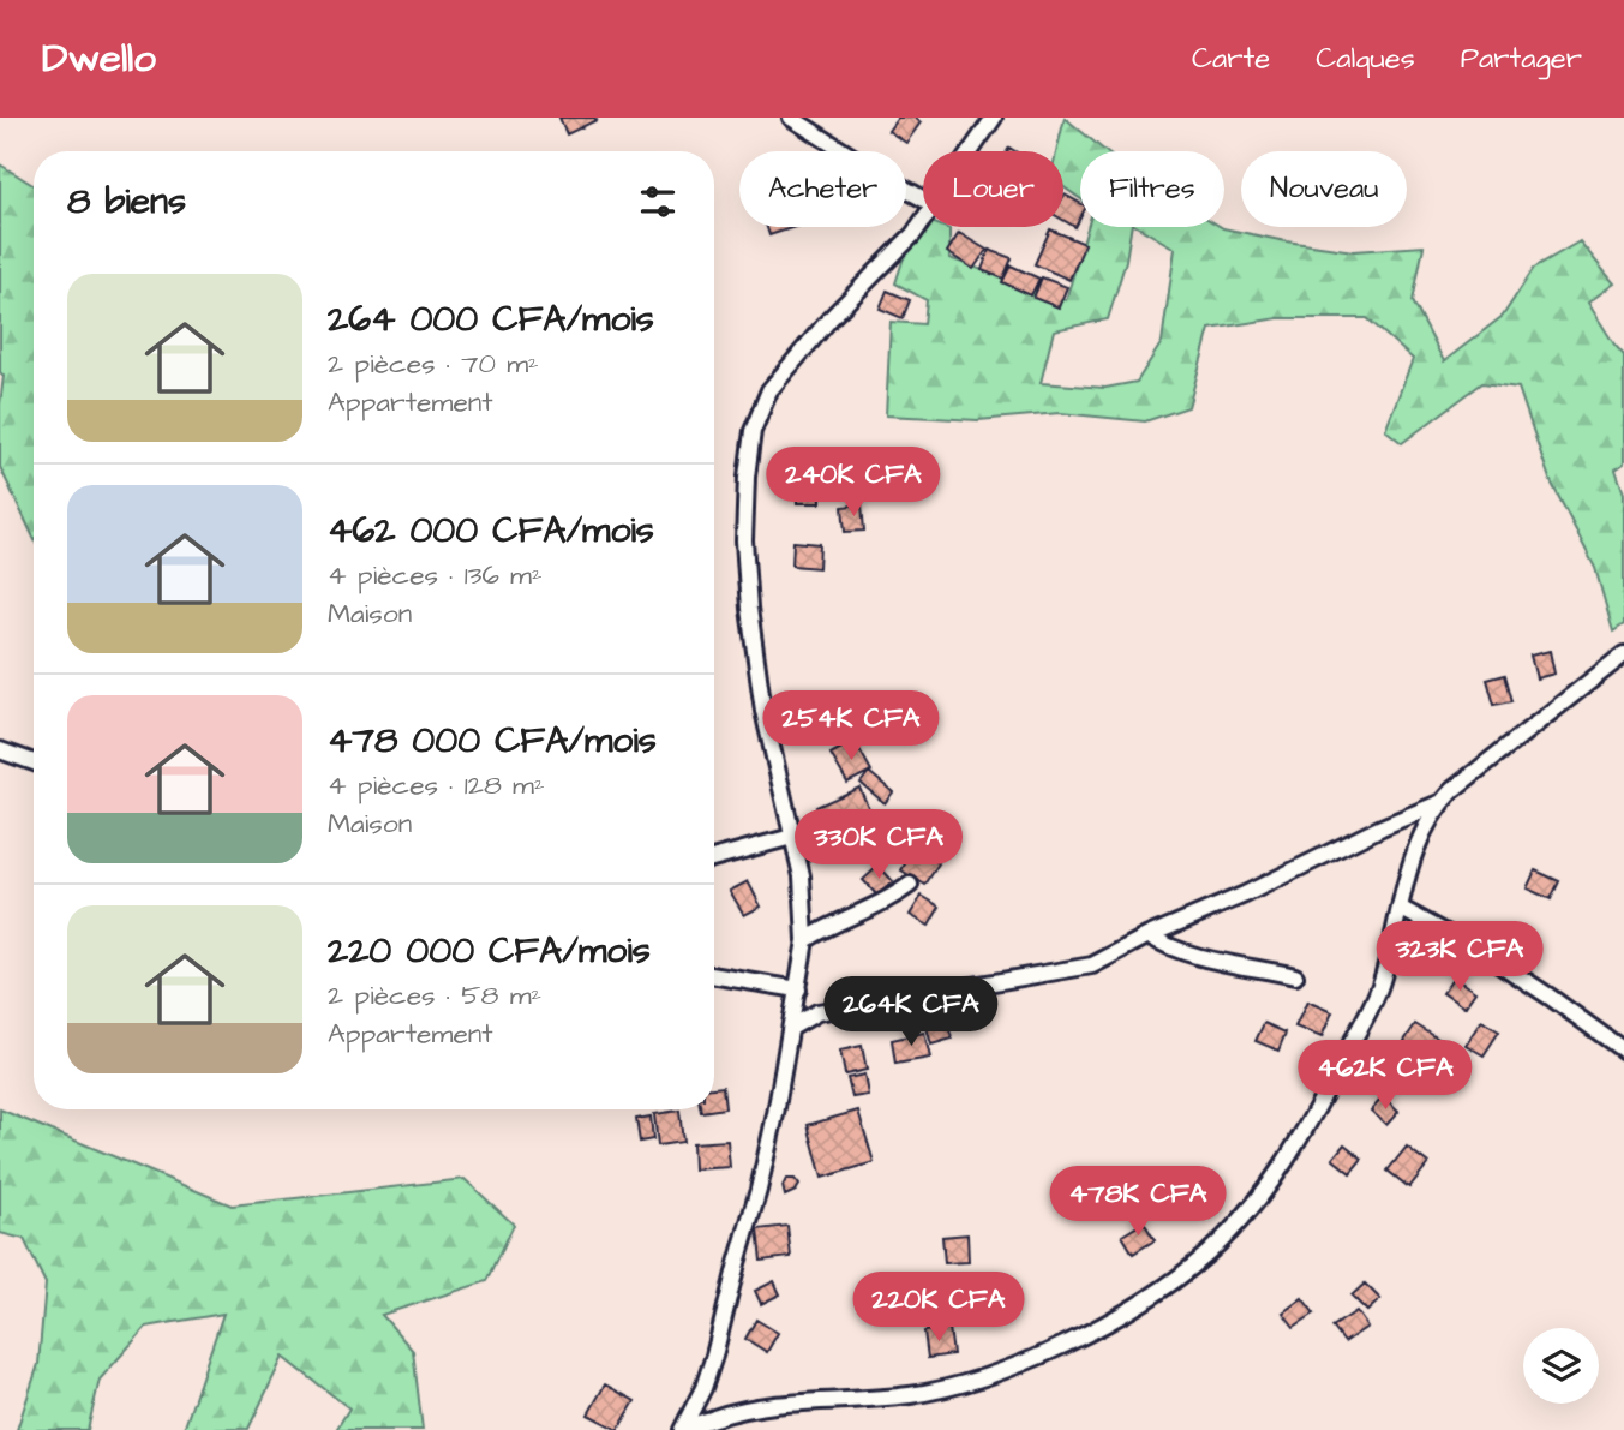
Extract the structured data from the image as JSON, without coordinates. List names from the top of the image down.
{
  "page": {
    "header": "Dwello",
    "nav": ["Carte", "Calques", "Partager"],
    "chip": [
      "Acheter",
      "Louer",
      "Filtres",
      "Nouveau"
    ],
    "heading": "8 biens",
    "list": [
      {
        "name": "264 000 CFA/mois",
        "note": "2 pièces · 70 m² · Appartement"
      },
      {
        "name": "462 000 CFA/mois",
        "note": "4 pièces · 136 m² · Maison"
      },
      {
        "name": "478 000 CFA/mois",
        "note": "4 pièces · 128 m² · Maison"
      },
      {
        "name": "220 000 CFA/mois",
        "note": "2 pièces · 58 m² · Appartement"
      }
    ],
    "price": [
      "240K CFA",
      "254K CFA",
      "330K CFA",
      "323K CFA",
      "264K CFA",
      "462K CFA",
      "478K CFA",
      "220K CFA"
    ]
  }
}
